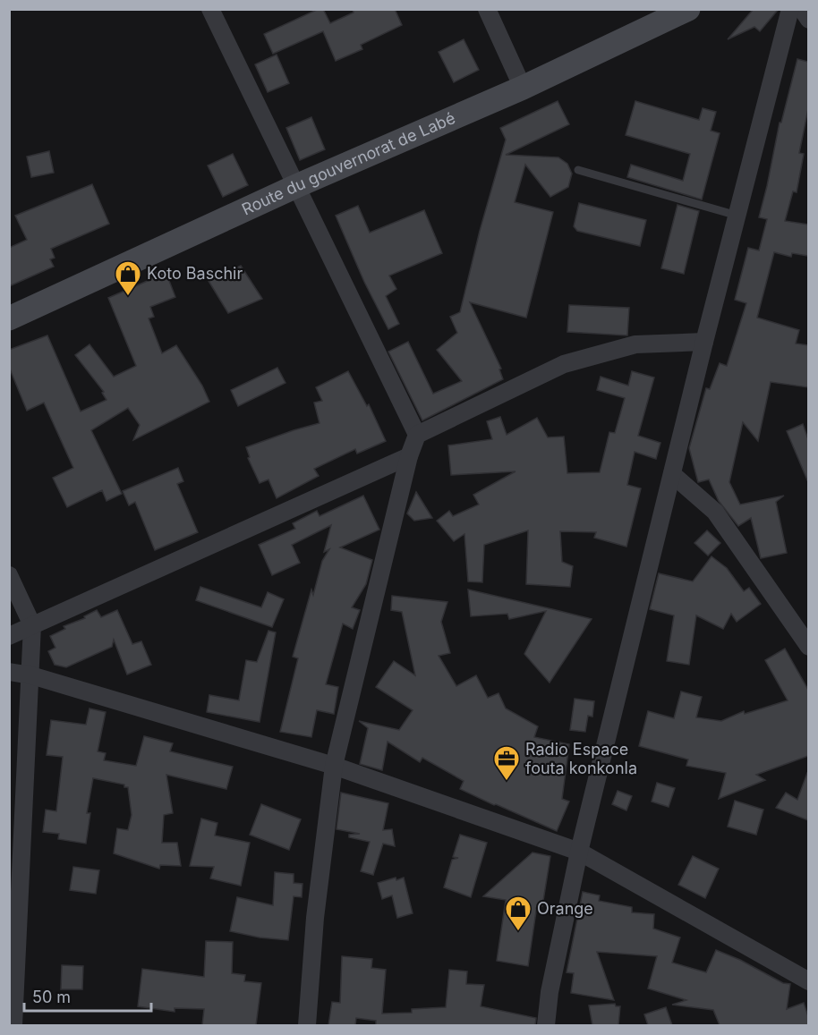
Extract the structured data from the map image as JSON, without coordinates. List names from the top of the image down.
{
  "streets": {
    "street": ["Route du gouvernorat de Labé"]
  },
  "places": {
    "shop": ["Koto Baschir", "Orange"],
    "office": ["Radio Espace fouta konkonla"]
  },
  "scale_bar": "50 m"
}
